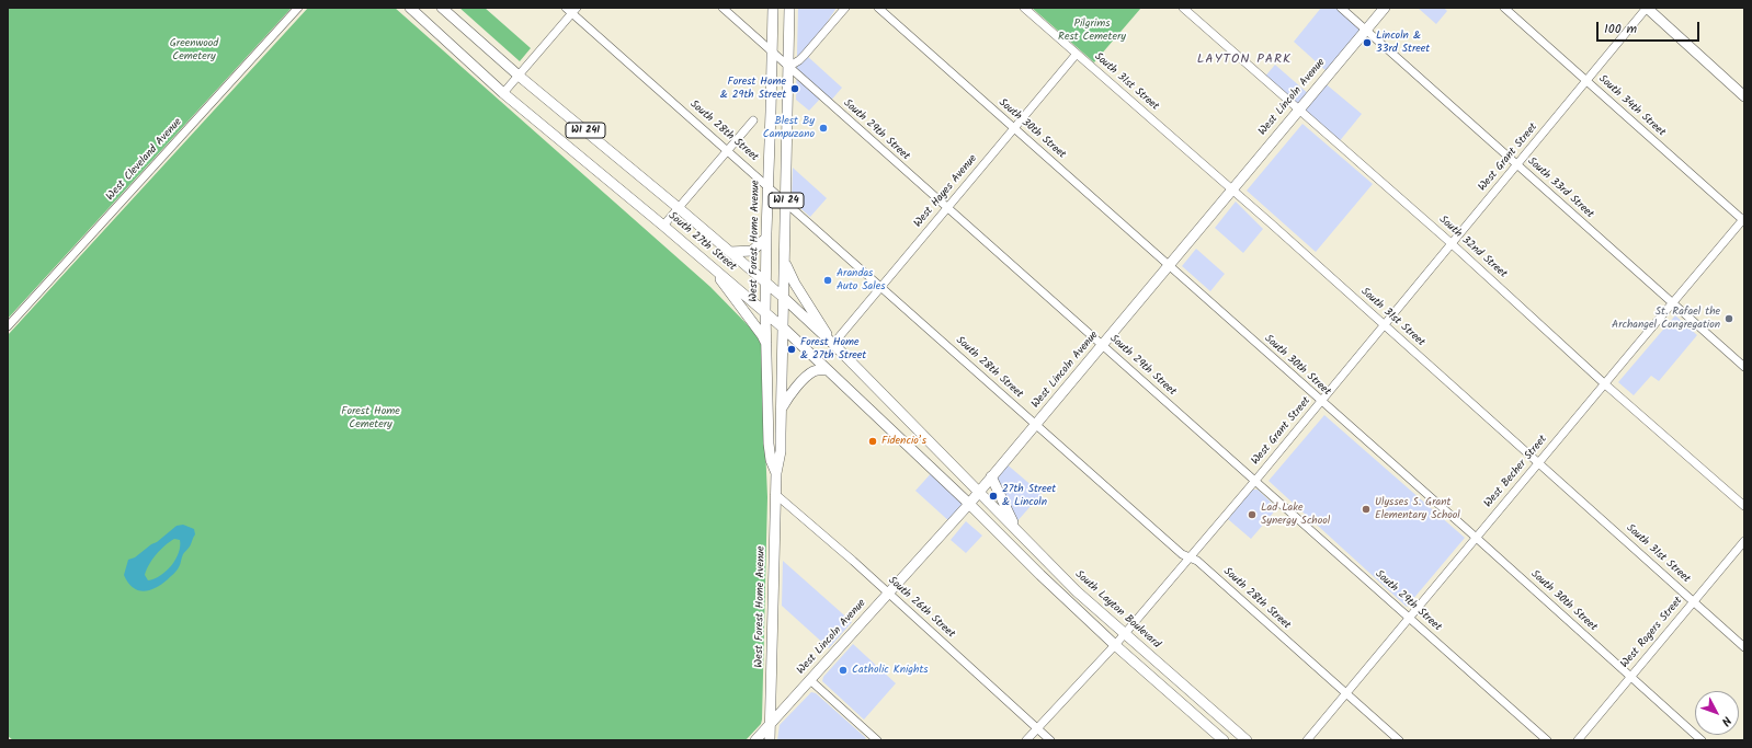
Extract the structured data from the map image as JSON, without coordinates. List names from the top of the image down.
{
  "streets": {
    "main road": [
      "West Lincoln Avenue",
      "WI 241",
      "WI 24",
      "West Forest Home Avenue",
      "South 27th Street",
      "South Layton Boulevard"
    ],
    "street": [
      "South 31st Street",
      "South 34th Street",
      "South 30th Street",
      "South 29th Street",
      "South 28th Street",
      "West Grant Street",
      "West Cleveland Avenue",
      "South 33rd Street",
      "West Hayes Avenue",
      "South 32nd Street",
      "West Becher Street",
      "South 26th Street",
      "West Rogers Street"
    ]
  },
  "crossings": [
    ["South 31st Street", "West Lincoln Avenue"],
    ["South 31st Street", "West Grant Street"],
    ["South 31st Street", "West Hayes Avenue"],
    ["South 31st Street", "West Becher Street"],
    ["South 31st Street", "West Rogers Street"],
    ["West Lincoln Avenue", "South 30th Street"],
    ["West Lincoln Avenue", "South 29th Street"],
    ["West Lincoln Avenue", "South 28th Street"],
    ["West Lincoln Avenue", "South 33rd Street"],
    ["West Lincoln Avenue", "West Forest Home Avenue"],
    ["West Lincoln Avenue", "South 27th Street"],
    ["West Lincoln Avenue", "South 32nd Street"],
    ["West Lincoln Avenue", "South 26th Street"],
    ["West Lincoln Avenue", "South Layton Boulevard"],
    ["South 34th Street", "West Grant Street"],
    ["South 34th Street", "West Becher Street"],
    ["South 30th Street", "West Grant Street"],
    ["South 30th Street", "West Hayes Avenue"],
    ["South 30th Street", "West Becher Street"],
    ["South 30th Street", "West Rogers Street"],
    ["South 29th Street", "West Grant Street"],
    ["South 29th Street", "West Hayes Avenue"],
    ["South 29th Street", "West Forest Home Avenue"],
    ["South 29th Street", "West Becher Street"],
    ["South 28th Street", "West Grant Street"],
    ["South 28th Street", "West Hayes Avenue"],
    ["South 28th Street", "West Forest Home Avenue"],
    ["South 28th Street", "West Becher Street"],
    ["West Grant Street", "South 33rd Street"],
    ["West Grant Street", "South 32nd Street"],
    ["West Grant Street", "South 26th Street"],
    ["West Grant Street", "South Layton Boulevard"],
    ["South 33rd Street", "West Becher Street"],
    ["West Hayes Avenue", "South 27th Street"],
    ["West Forest Home Avenue", "South 27th Street"],
    ["West Forest Home Avenue", "South 26th Street"],
    ["South 27th Street", "South Layton Boulevard"],
    ["South 32nd Street", "West Becher Street"]
  ],
  "districts": ["LAYTON PARK"],
  "parks": ["Pilgrims Rest Cemetery", "Greenwood Cemetery", "Forest Home Cemetery"],
  "places": [
    "Lincoln & 33rd Street",
    "Forest Home & 29th Street",
    "Blest By Campuzano",
    "Arandas Auto Sales",
    "St. Rafael the Archangel Congregation",
    "Forest Home & 27th Street",
    "Fidencio’s",
    "27th Street & Lincoln",
    "Ulysses S. Grant Elementary School",
    "Lad Lake Synergy School",
    "Catholic Knights"
  ],
  "scale_bar": "100 m",
  "north": "bottom right"
}
